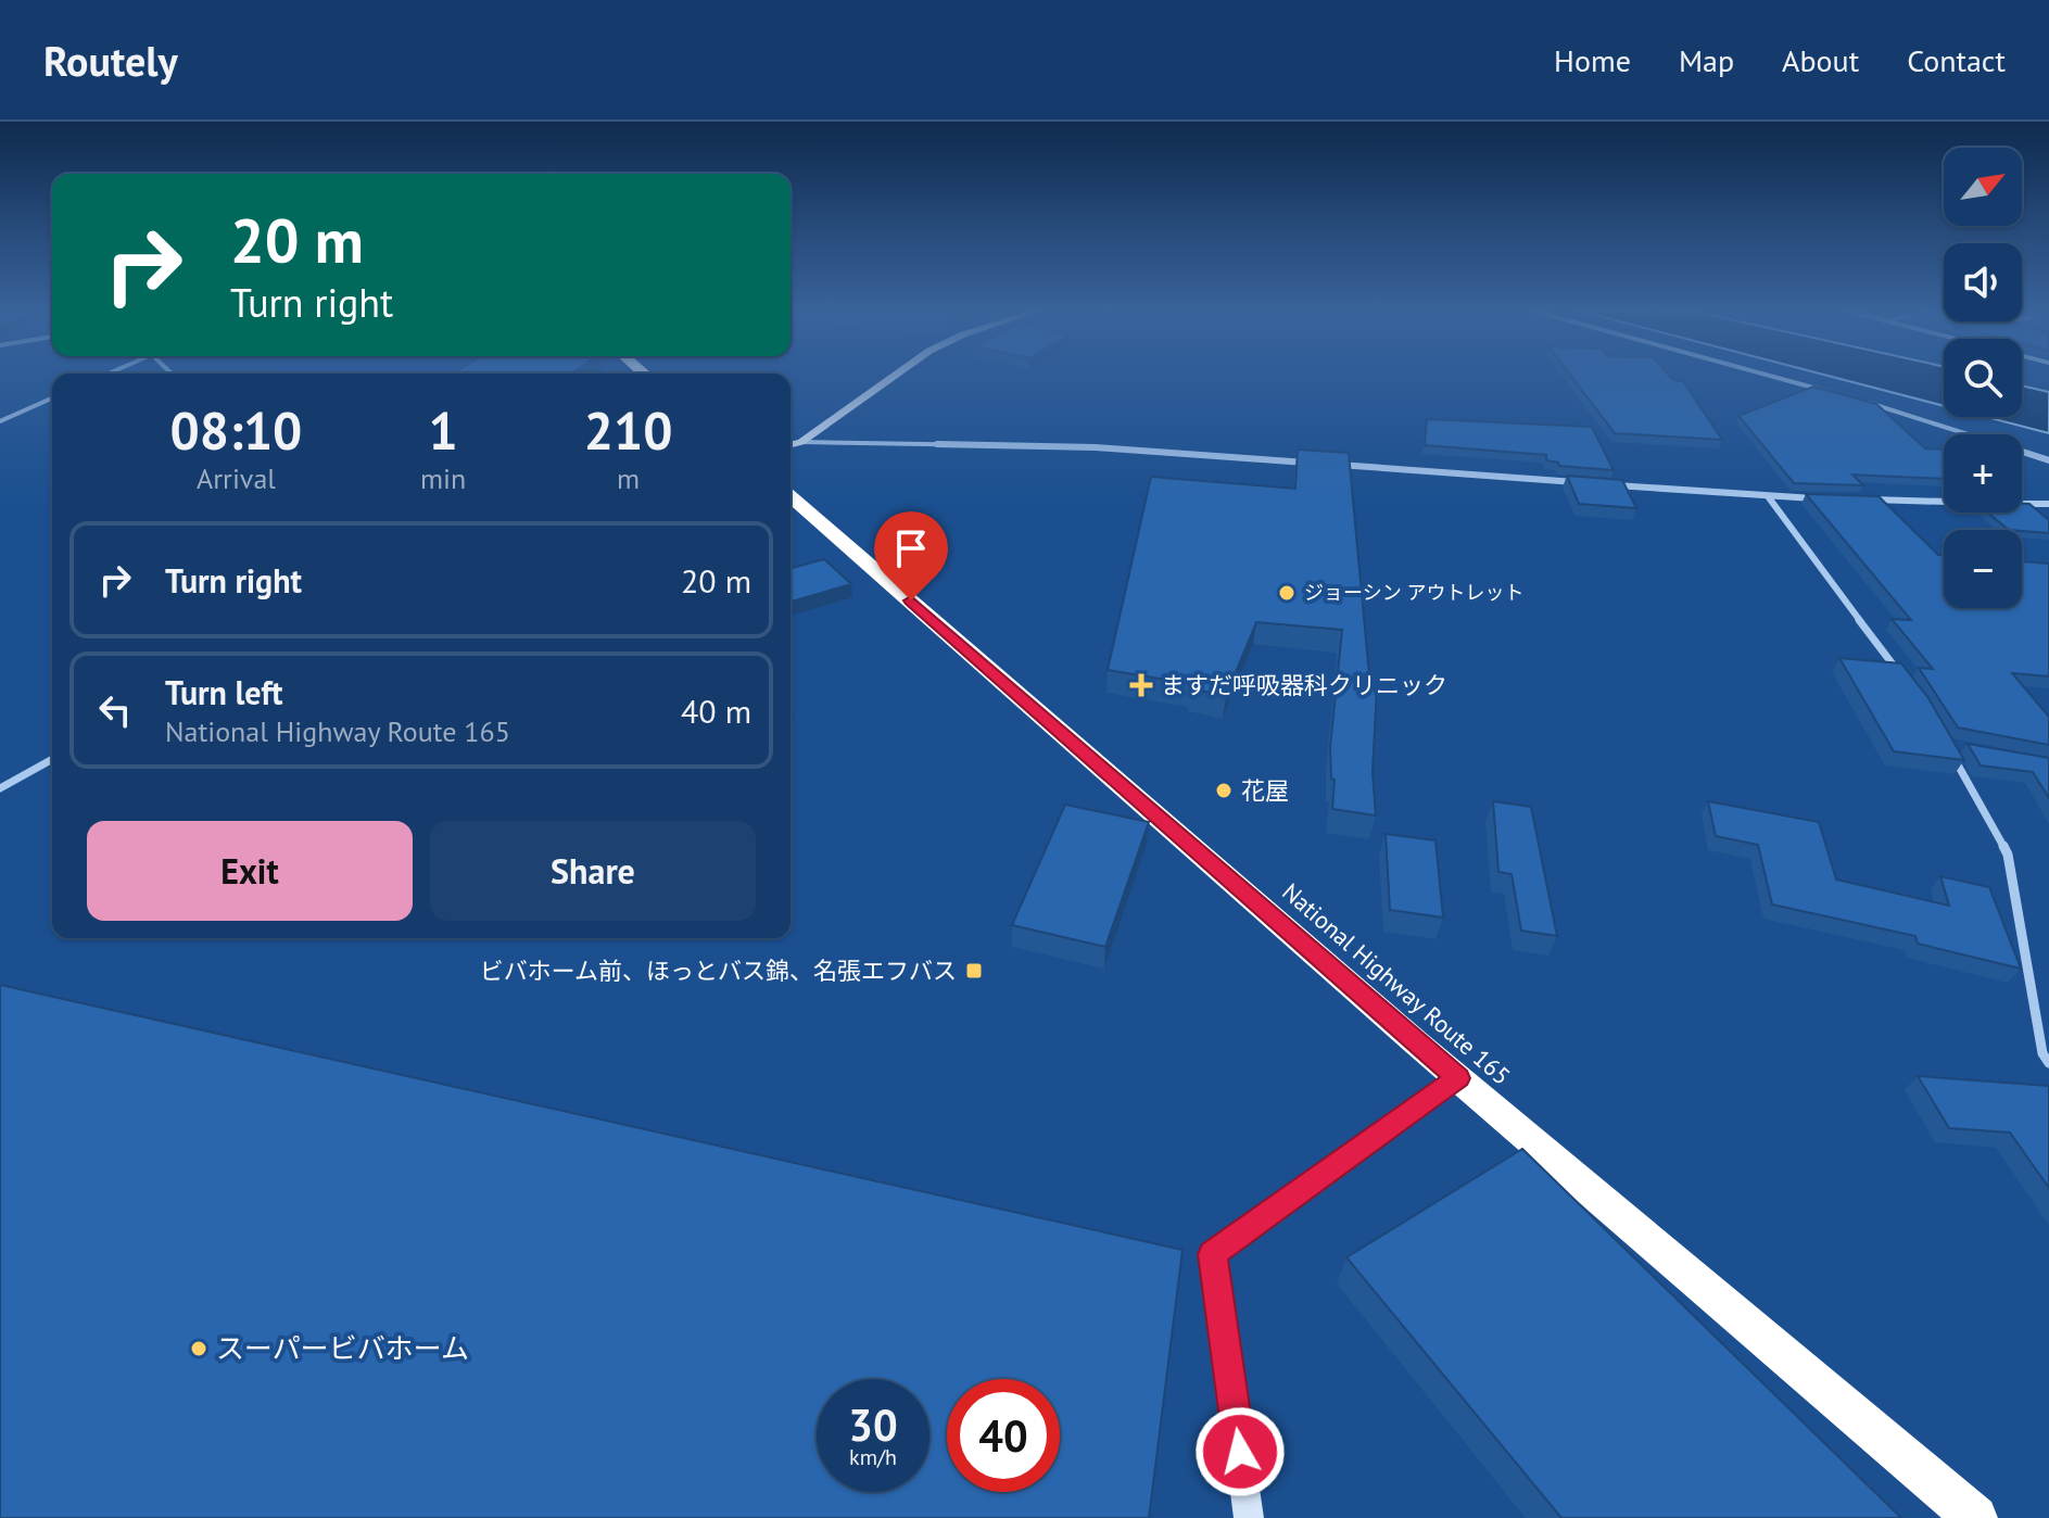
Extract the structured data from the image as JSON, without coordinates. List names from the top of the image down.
{
  "streets": {
    "highway": ["National Highway Route 165"]
  },
  "places": {
    "other": ["ジョーシン アウトレット", "花屋", "スーパービバホーム"],
    "health": ["ますだ呼吸器科クリニック"],
    "transit": ["ビバホーム前、ほっとバス錦、名張エフバス"]
  },
  "north": "top right",
  "page": {
    "header": "Routely",
    "nav": [
      "Home",
      "Map",
      "About",
      "Contact"
    ],
    "map_buttons": ["+", "−"],
    "turn": ["20 m", "Turn right"],
    "eta": [
      "08:10",
      "Arrival",
      "1",
      "min",
      "210",
      "m"
    ],
    "list": [
      {
        "name": "Turn right",
        "value": "20 m"
      },
      {
        "name": "Turn left",
        "note": "National Highway Route 165",
        "value": "40 m"
      }
    ],
    "buttons": ["Exit", "Share"],
    "speed": "30 km/h",
    "limit": "40"
  }
}
